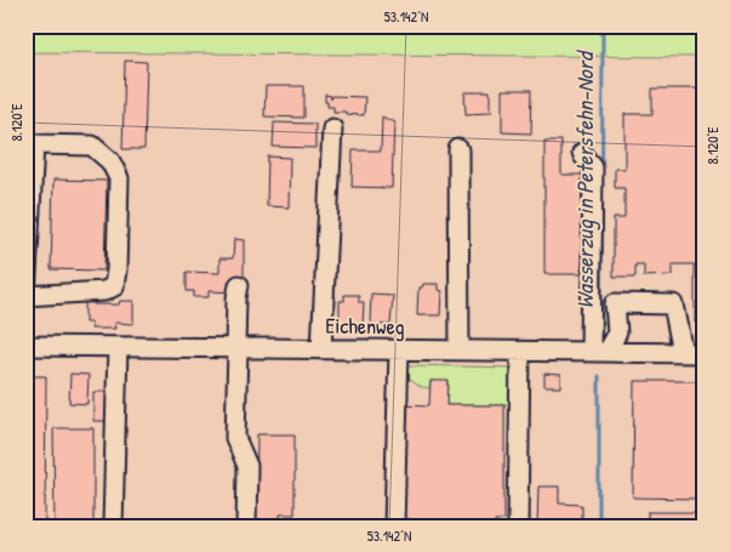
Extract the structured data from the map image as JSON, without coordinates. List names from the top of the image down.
{
  "streets": {
    "street": ["Eichenweg"]
  },
  "water": ["Wasserzug in Petersfehn-Nord"],
  "coordinates": ["53.142°N", "8.120°E"]
}
